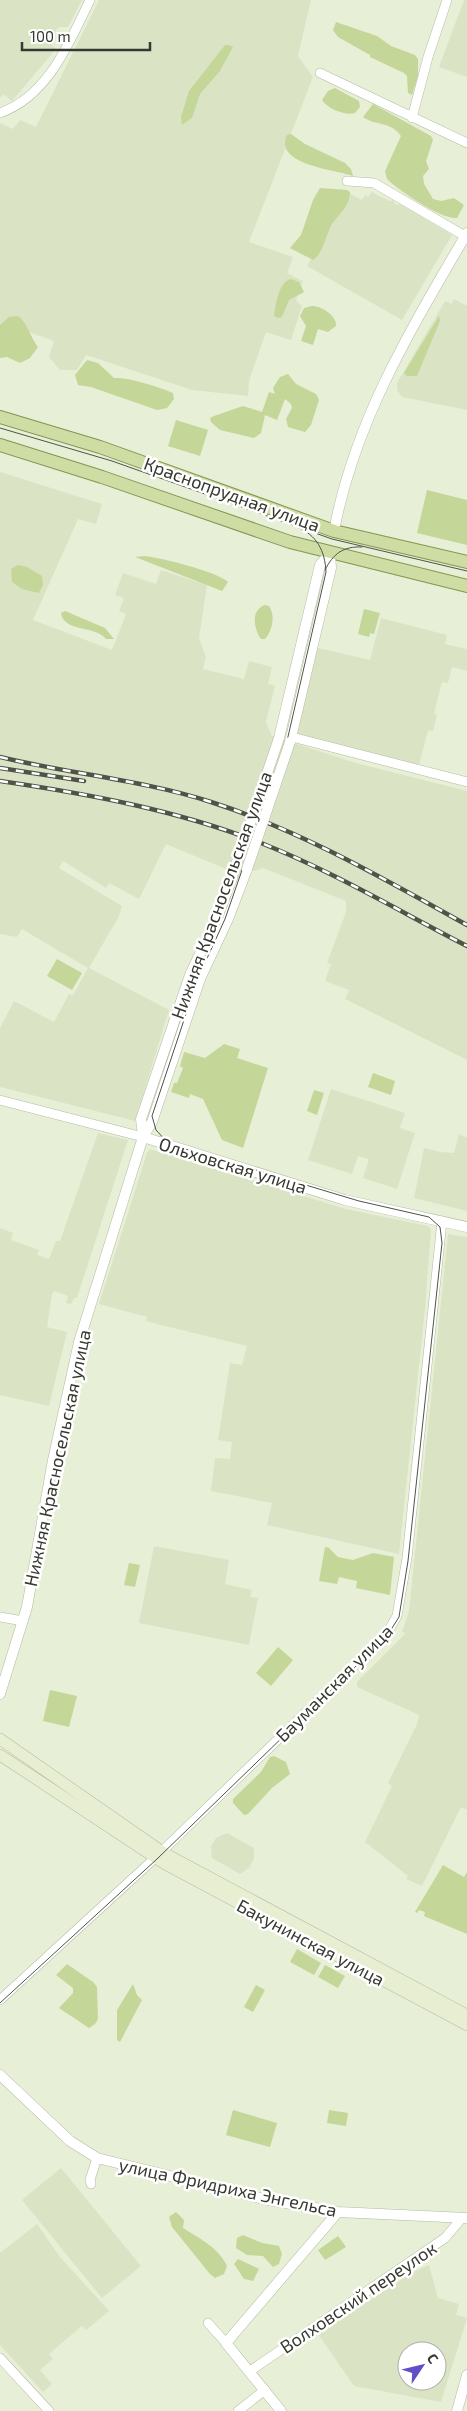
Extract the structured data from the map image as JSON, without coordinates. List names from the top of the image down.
{
  "streets": {
    "main road": ["Краснопрудная улица", "Бакунинская улица"],
    "street": [
      "Нижняя Красносельская улица",
      "Ольховская улица",
      "Бауманская улица",
      "улица Фридриха Энгельса",
      "Волховский переулок"
    ]
  },
  "crossings": [
    ["Краснопрудная улица", "Нижняя Красносельская улица"],
    ["Нижняя Красносельская улица", "Ольховская улица"],
    ["Ольховская улица", "Бауманская улица"],
    ["Бауманская улица", "Бакунинская улица"],
    ["улица Фридриха Энгельса", "Волховский переулок"]
  ],
  "scale_bar": "100 m",
  "north": "top right"
}
